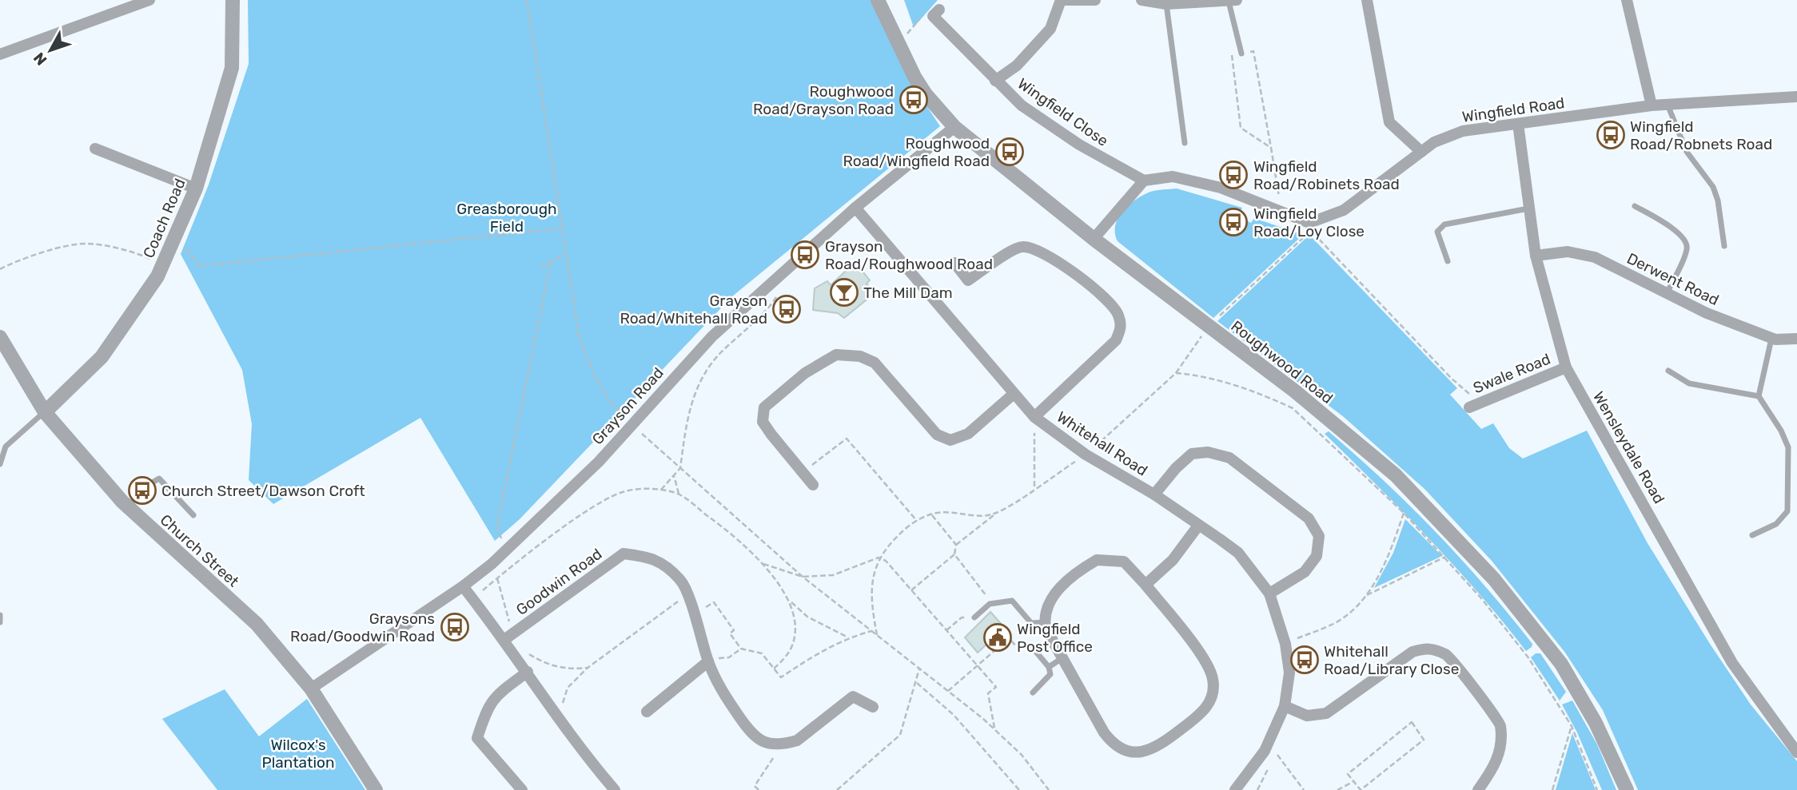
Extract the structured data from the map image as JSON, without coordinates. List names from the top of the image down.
{
  "streets": {
    "street": [
      "Wingfield Road",
      "Wingfield Close",
      "Coach Road",
      "Derwent Road",
      "Roughwood Road",
      "Swale Road",
      "Grayson Road",
      "Whitehall Road",
      "Wensleydale Road",
      "Church Street",
      "Goodwin Road"
    ]
  },
  "crossings": [
    ["Wingfield Road", "Wingfield Close"],
    ["Wingfield Road", "Wensleydale Road"],
    ["Coach Road", "Church Street"],
    ["Derwent Road", "Wensleydale Road"],
    ["Roughwood Road", "Grayson Road"],
    ["Swale Road", "Wensleydale Road"],
    ["Grayson Road", "Whitehall Road"],
    ["Grayson Road", "Church Street"]
  ],
  "parks": ["Greasborough Field", "Wilcox's Plantation"],
  "places": {
    "bus stop": [
      "Roughwood Road/Grayson Road",
      "Wingfield Road/Robnets Road",
      "Roughwood Road/Wingfield Road",
      "Wingfield Road/Robinets Road",
      "Wingfield Road/Loy Close",
      "Grayson Road/Roughwood Road",
      "Grayson Road/Whitehall Road",
      "Church Street/Dawson Croft",
      "Graysons Road/Goodwin Road",
      "Whitehall Road/Library Close"
    ],
    "bar": ["The Mill Dam"],
    "public building": ["Wingfield Post Office"]
  },
  "north": "bottom left"
}
